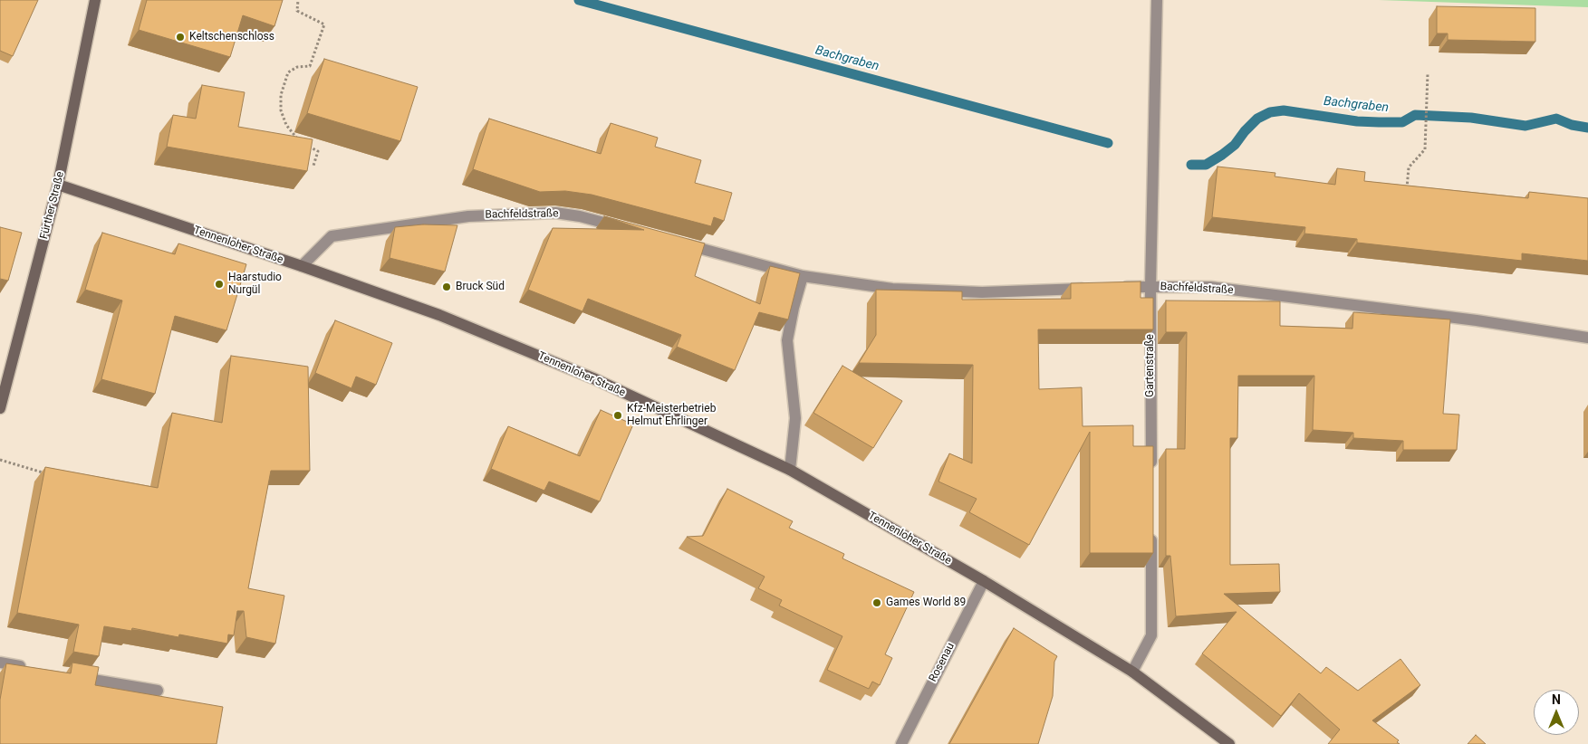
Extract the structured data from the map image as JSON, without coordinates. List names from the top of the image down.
{
  "streets": {
    "street": [
      "Fürther Straße",
      "Bachfeldstraße",
      "Tennenloher Straße",
      "Gartenstraße",
      "Rosenau"
    ]
  },
  "crossings": [
    ["Fürther Straße", "Tennenloher Straße"],
    ["Bachfeldstraße", "Tennenloher Straße"],
    ["Bachfeldstraße", "Gartenstraße"],
    ["Tennenloher Straße", "Rosenau"]
  ],
  "water": ["Bachgraben"],
  "places": [
    "Keltschenschloss",
    "Haarstudio Nurgül",
    "Bruck Süd",
    "Kfz-Meisterbetrieb Helmut Ehrlinger",
    "Games World 89"
  ],
  "north": "top"
}
